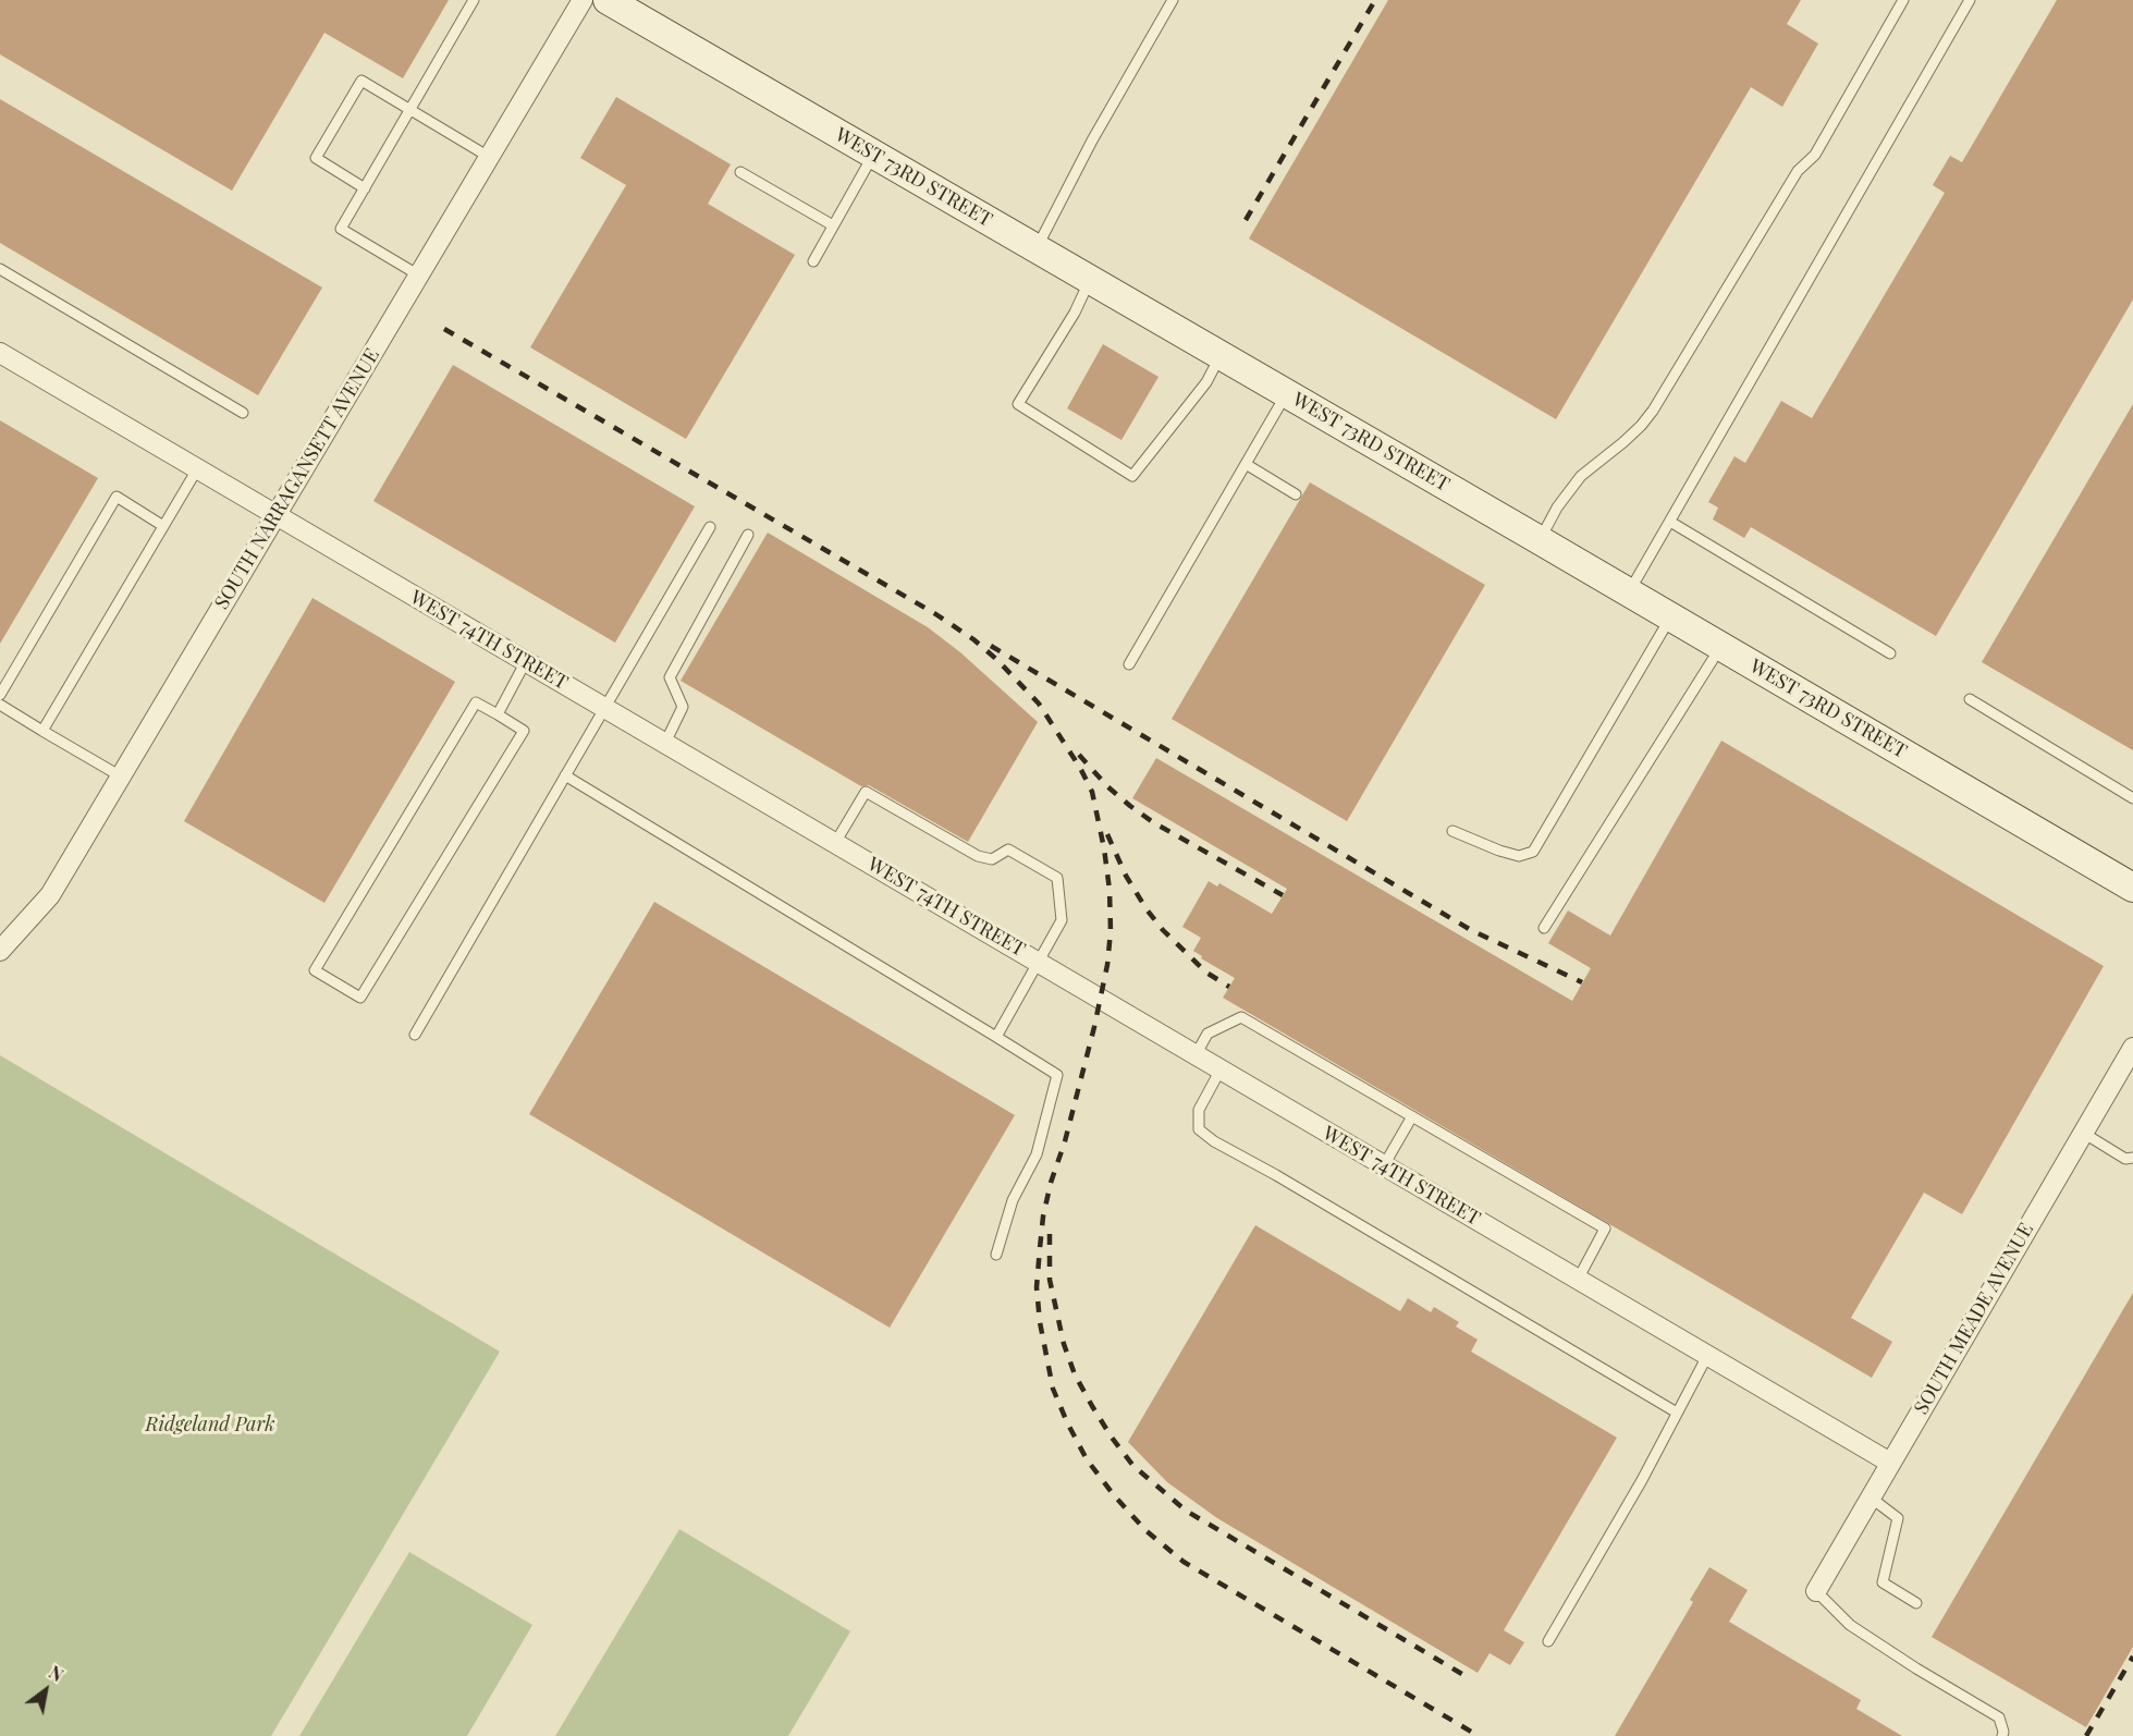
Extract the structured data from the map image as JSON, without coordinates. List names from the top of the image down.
{
  "streets": {
    "street": [
      "WEST 73RD STREET",
      "SOUTH NARRAGANSETT AVENUE",
      "WEST 74TH STREET",
      "SOUTH MEADE AVENUE"
    ]
  },
  "crossings": [
    ["SOUTH NARRAGANSETT AVENUE", "WEST 74TH STREET"],
    ["WEST 74TH STREET", "SOUTH MEADE AVENUE"]
  ],
  "parks": ["Ridgeland Park"],
  "north": "top right"
}
